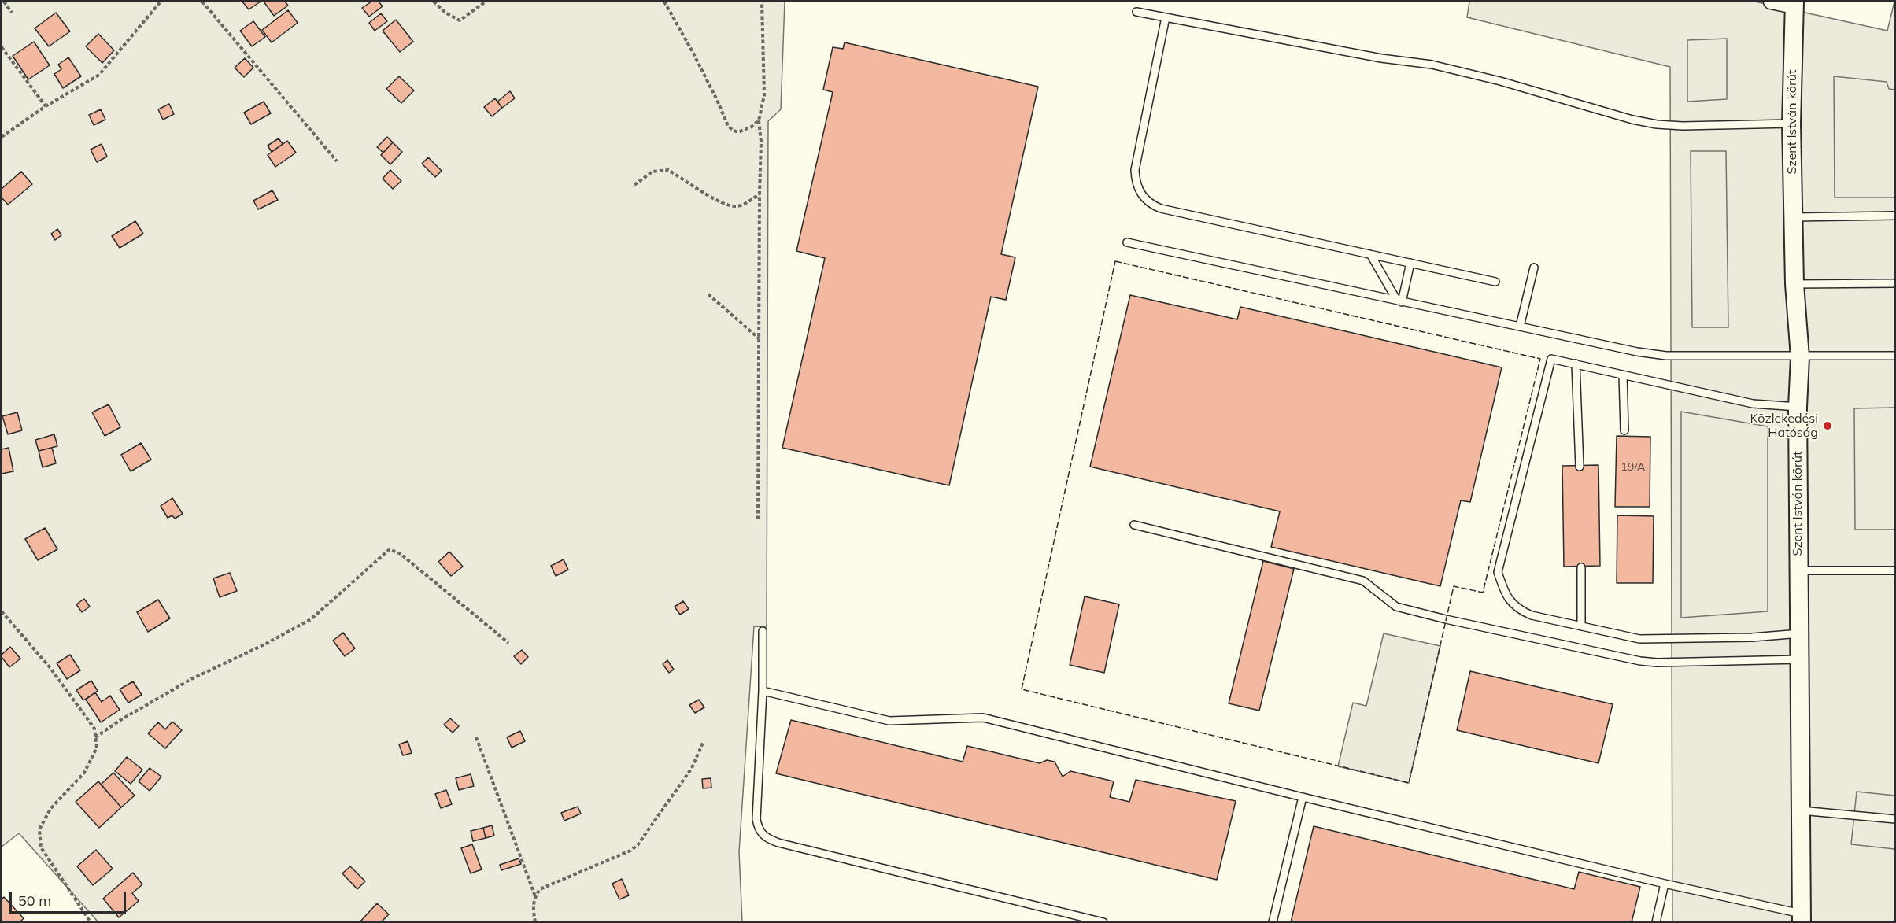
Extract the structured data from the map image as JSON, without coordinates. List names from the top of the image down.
{
  "streets": {
    "street": ["Szent István körút"]
  },
  "places": ["Közlekedési Hatóság"],
  "house_numbers": ["19/A"],
  "scale_bar": "50 m"
}
